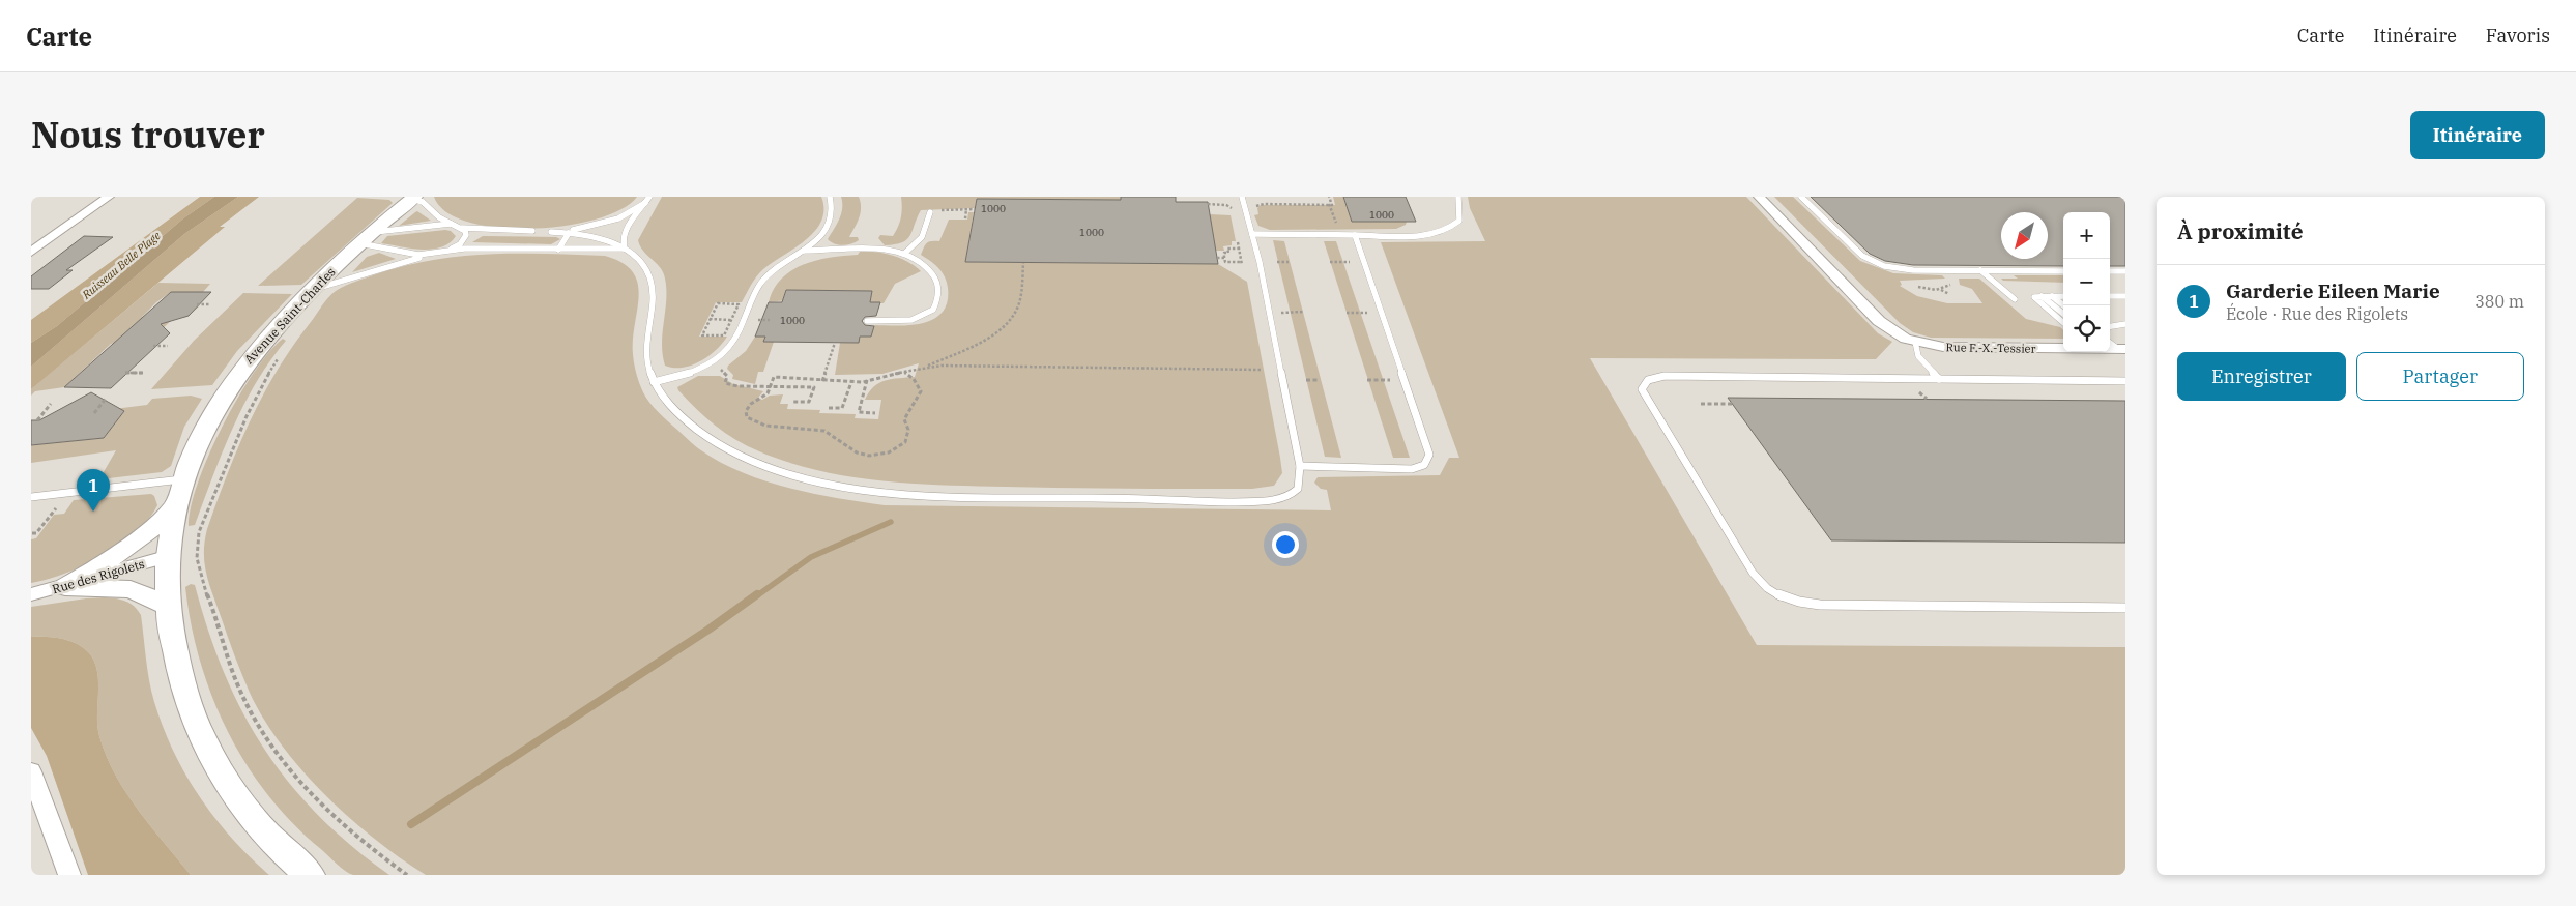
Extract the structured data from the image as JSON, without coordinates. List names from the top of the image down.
{
  "streets": {
    "street": ["Avenue Saint-Charles", "Rue F.-X.-Tessier", "Rue des Rigolets"]
  },
  "crossings": [
    ["Avenue Saint-Charles", "Rue des Rigolets"]
  ],
  "water": ["Ruisseau Belle Plage"],
  "house_numbers": [
    "1000",
    "1000",
    "1000",
    "1000"
  ],
  "north": "bottom left",
  "page": {
    "header": "Carte",
    "nav": ["Carte", "Itinéraire", "Favoris"],
    "title": "Nous trouver",
    "buttons": [
      "Itinéraire",
      ["Enregistrer", "Partager"]
    ],
    "heading": "À proximité",
    "map_buttons": ["+", "−"],
    "list": [
      {
        "mark": "1",
        "name": "Garderie Eileen Marie",
        "note": "École · Rue des Rigolets",
        "value": "380 m"
      }
    ],
    "pins": "1"
  }
}
